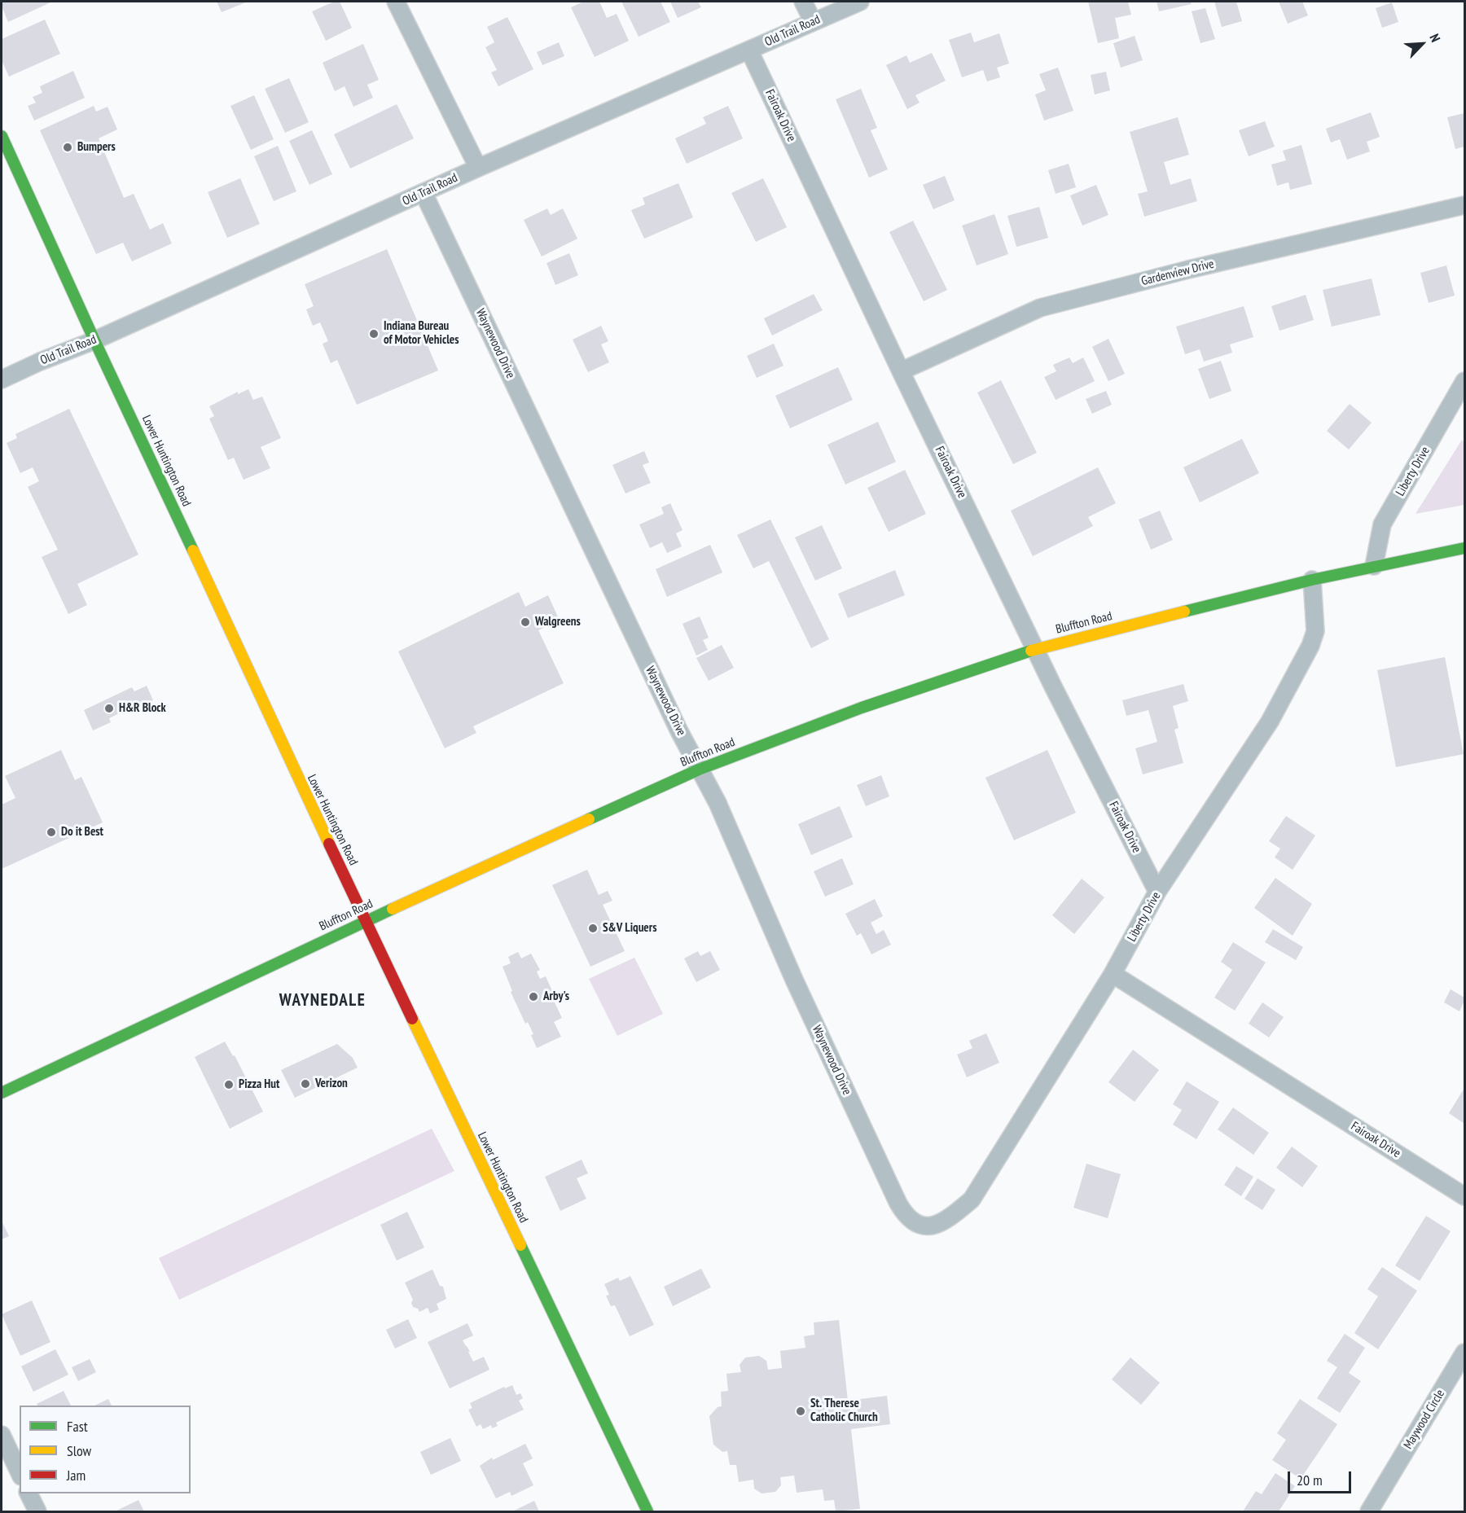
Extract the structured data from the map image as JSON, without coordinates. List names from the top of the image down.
{
  "streets": {
    "main road": ["Lower Huntington Road", "Bluffton Road"],
    "street": [
      "Old Trail Road",
      "Fairoak Drive",
      "Gardenview Drive",
      "Waynewood Drive",
      "Liberty Drive",
      "Maywood Circle"
    ]
  },
  "crossings": [
    ["Old Trail Road", "Fairoak Drive"],
    ["Old Trail Road", "Waynewood Drive"],
    ["Old Trail Road", "Lower Huntington Road"],
    ["Fairoak Drive", "Gardenview Drive"],
    ["Fairoak Drive", "Liberty Drive"],
    ["Fairoak Drive", "Bluffton Road"],
    ["Waynewood Drive", "Liberty Drive"],
    ["Waynewood Drive", "Bluffton Road"],
    ["Lower Huntington Road", "Bluffton Road"],
    ["Liberty Drive", "Bluffton Road"]
  ],
  "districts": ["WAYNEDALE"],
  "places": [
    "Bumpers",
    "Indiana Bureau of Motor Vehicles",
    "Walgreens",
    "H&R Block",
    "Do it Best",
    "S&V Liquers",
    "Arby's",
    "Verizon",
    "Pizza Hut",
    "St. Therese Catholic Church"
  ],
  "legend": ["Fast", "Slow", "Jam"],
  "scale_bar": "20 m",
  "north": "top right"
}
